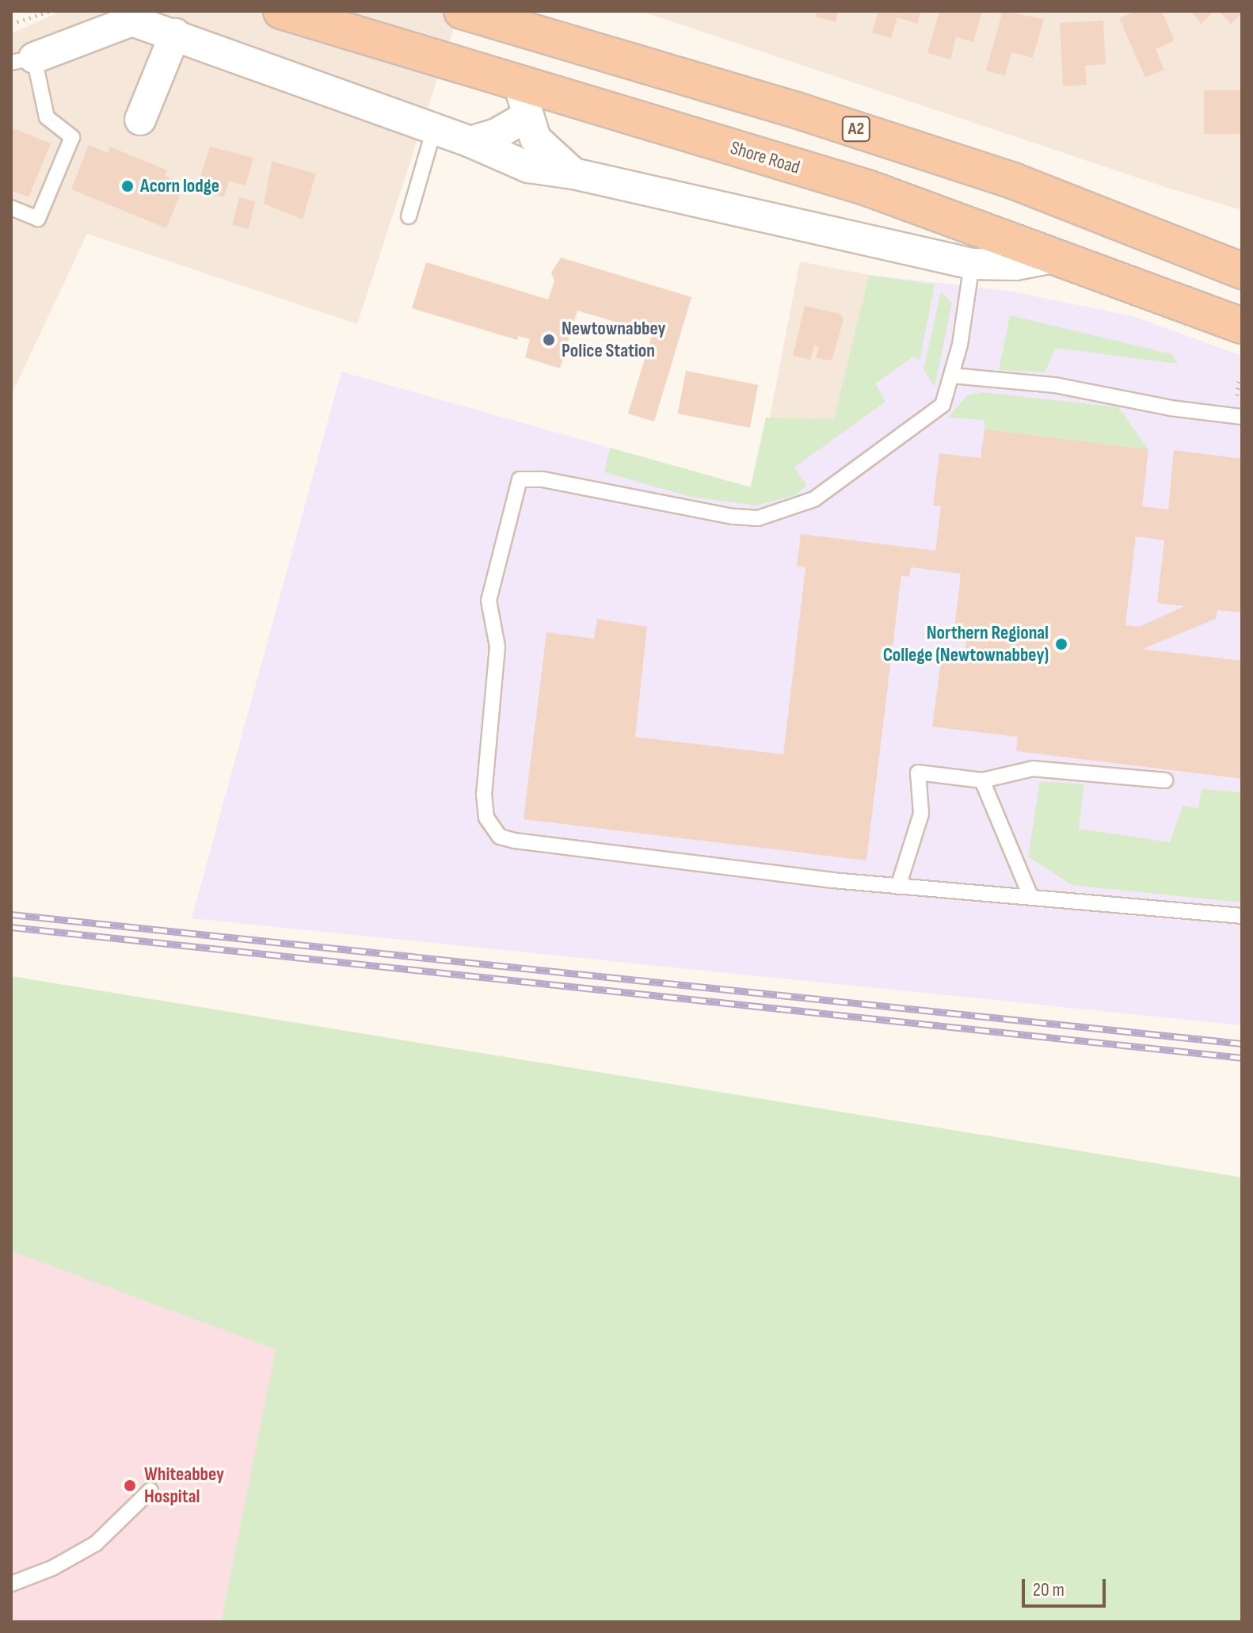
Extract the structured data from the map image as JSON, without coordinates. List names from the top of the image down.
{
  "streets": {
    "highway": ["A2", "Shore Road"]
  },
  "places": [
    "Acorn lodge",
    "Newtownabbey Police Station",
    "Northern Regional College (Newtownabbey)",
    "Whiteabbey Hospital"
  ],
  "scale_bar": "20 m"
}
